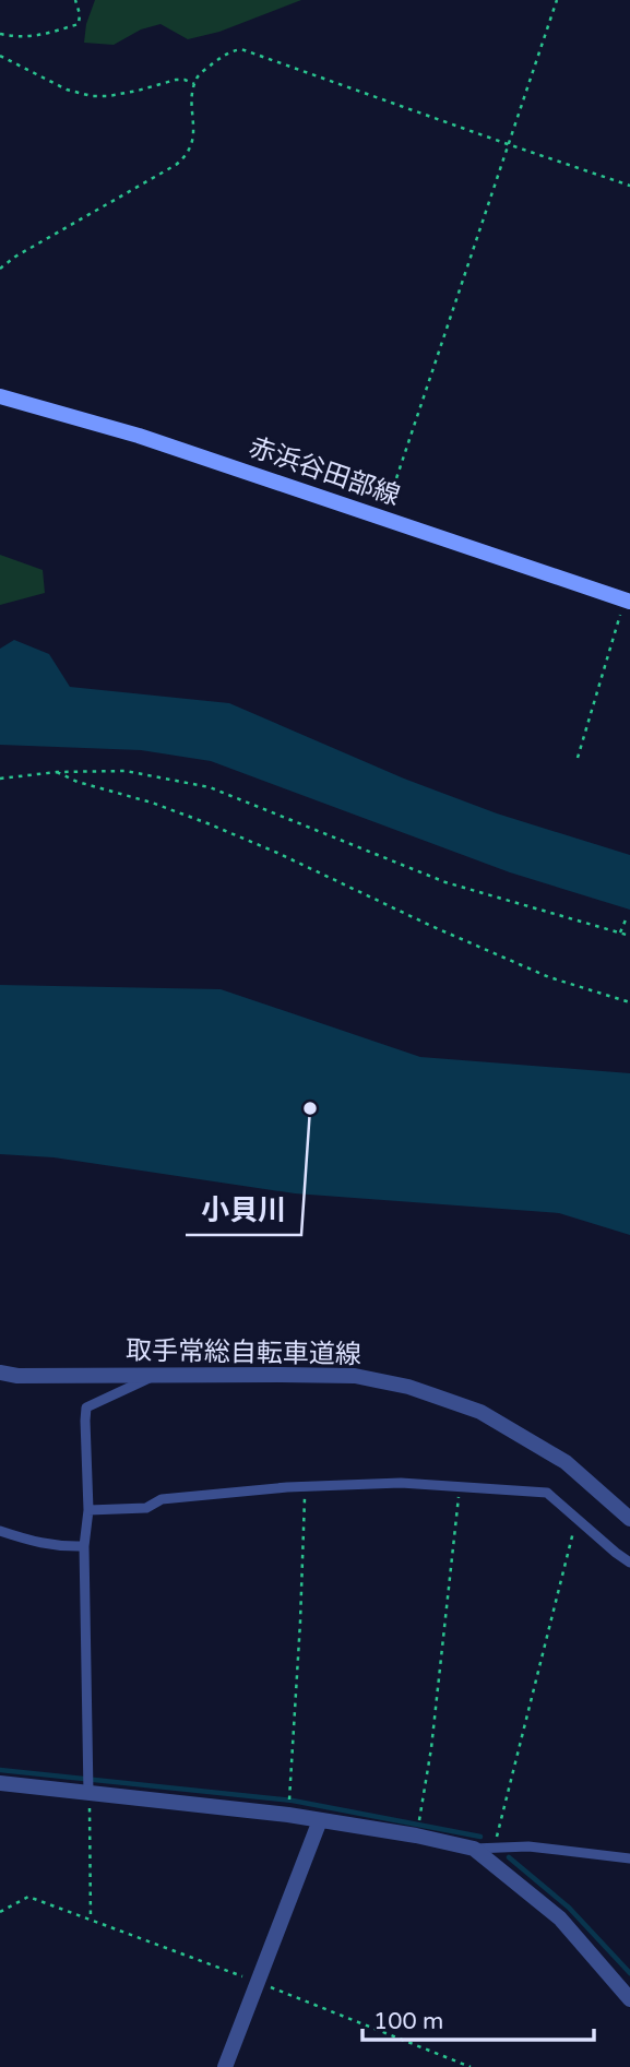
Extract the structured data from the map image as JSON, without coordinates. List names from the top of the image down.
{
  "streets": {
    "main road": ["赤浜谷田部線"],
    "street": ["取手常総自転車道線"]
  },
  "places": ["小貝川"],
  "scale_bar": "100 m"
}
